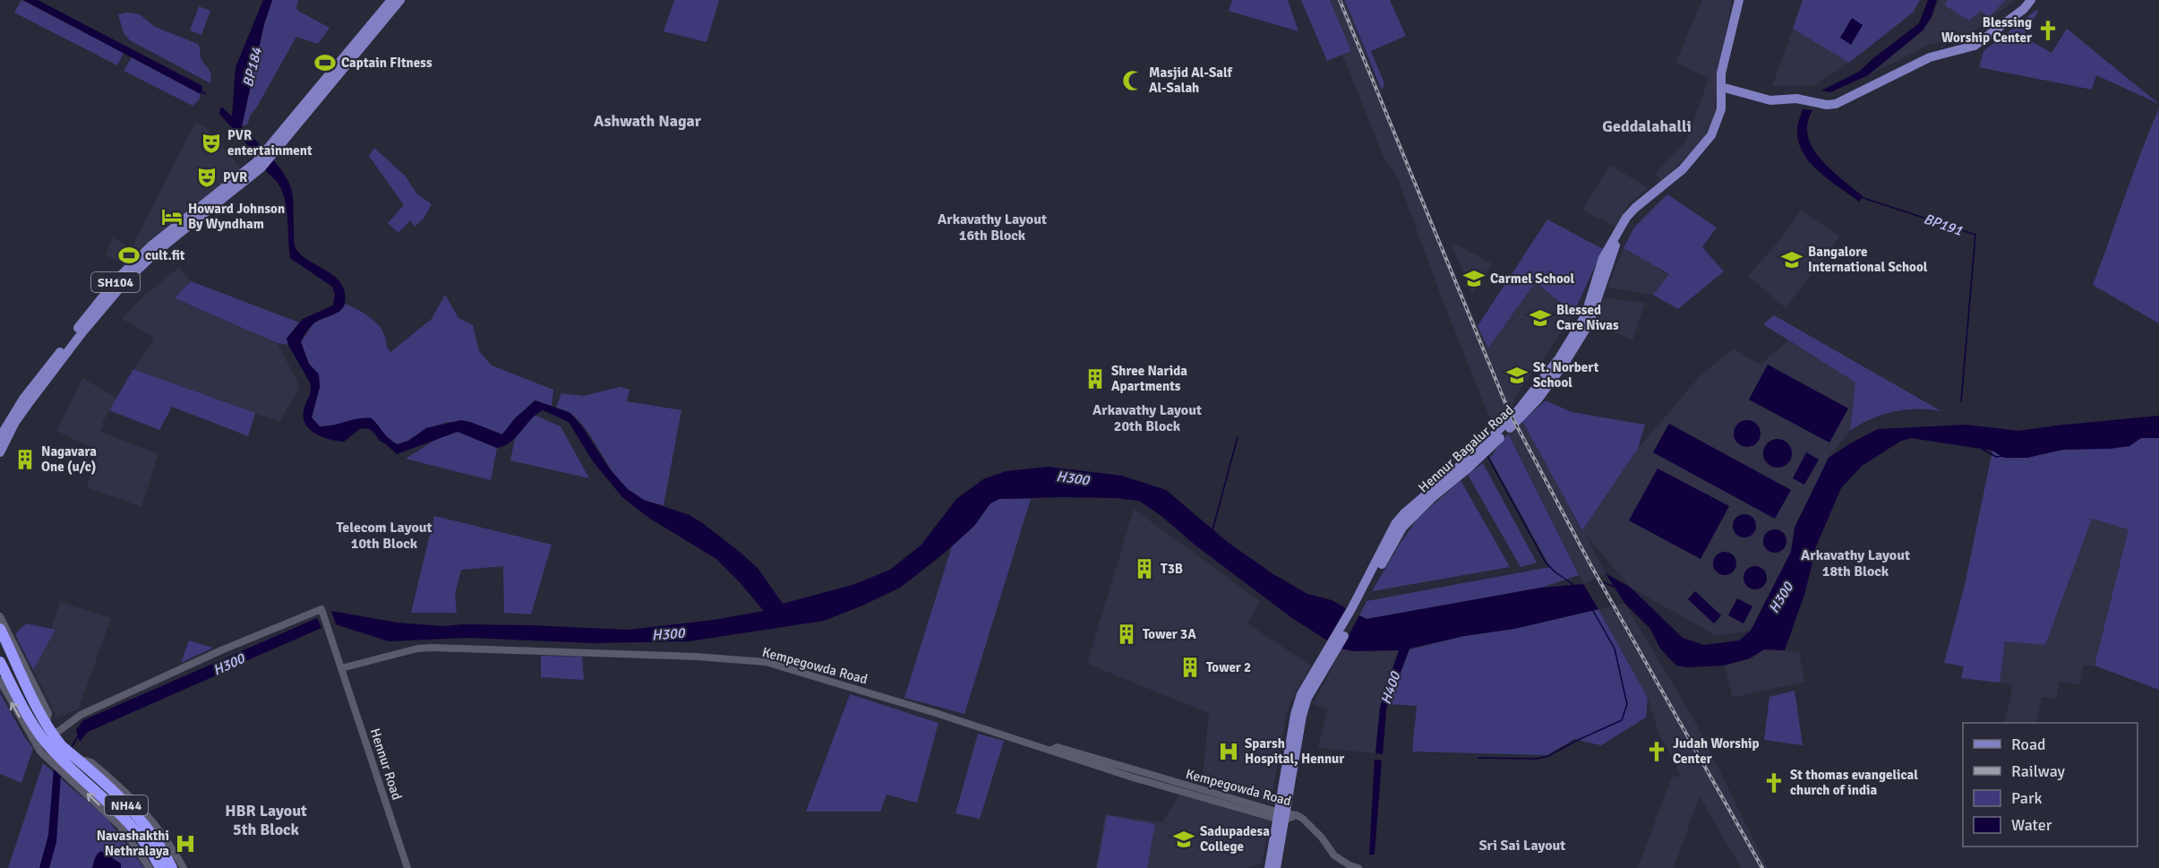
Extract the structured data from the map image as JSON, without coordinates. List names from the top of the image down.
{
  "streets": {
    "highway": ["NH44"],
    "main road": ["SH104", "Hennur Bagalur Road"],
    "street": ["Kempegowda Road", "Hennur Road"]
  },
  "crossings": [
    ["Hennur Bagalur Road", "Kempegowda Road"],
    ["Kempegowda Road", "Hennur Road"],
    ["Hennur Road", "NH44"]
  ],
  "districts": [
    "Ashwath Nagar",
    "Geddalahalli",
    "Arkavathy Layout 16th Block",
    "Arkavathy Layout 20th Block",
    "Telecom Layout 10th Block",
    "Arkavathy Layout 18th Block",
    "HBR Layout 5th Block",
    "Sri Sai Layout"
  ],
  "water": [
    "BP184",
    "BP191",
    "H300",
    "H400"
  ],
  "places": {
    "church": ["Blessing Worship Center", "Judah Worship Center", "St thomas evangelical church of india"],
    "sports": ["Captain FItness", "cult.fit"],
    "mosque": ["Masjid Al-Salf Al-Salah"],
    "theatre": ["PVR entertainment", "PVR"],
    "hotel": ["Howard Johnson By Wyndham"],
    "school or university": [
      "Bangalore International School",
      "Carmel School",
      "Blessed Care Nivas",
      "St. Norbert School",
      "Sadupadesa College"
    ],
    "building": [
      "Shree Narida Apartments",
      "Nagavara One (u/c)",
      "T3B",
      "Tower 3A",
      "Tower 2"
    ],
    "hospital": ["Sparsh Hospital, Hennur", "Navashakthi Nethralaya"]
  },
  "legend": [
    "Road",
    "Railway",
    "Park",
    "Water"
  ]
}
